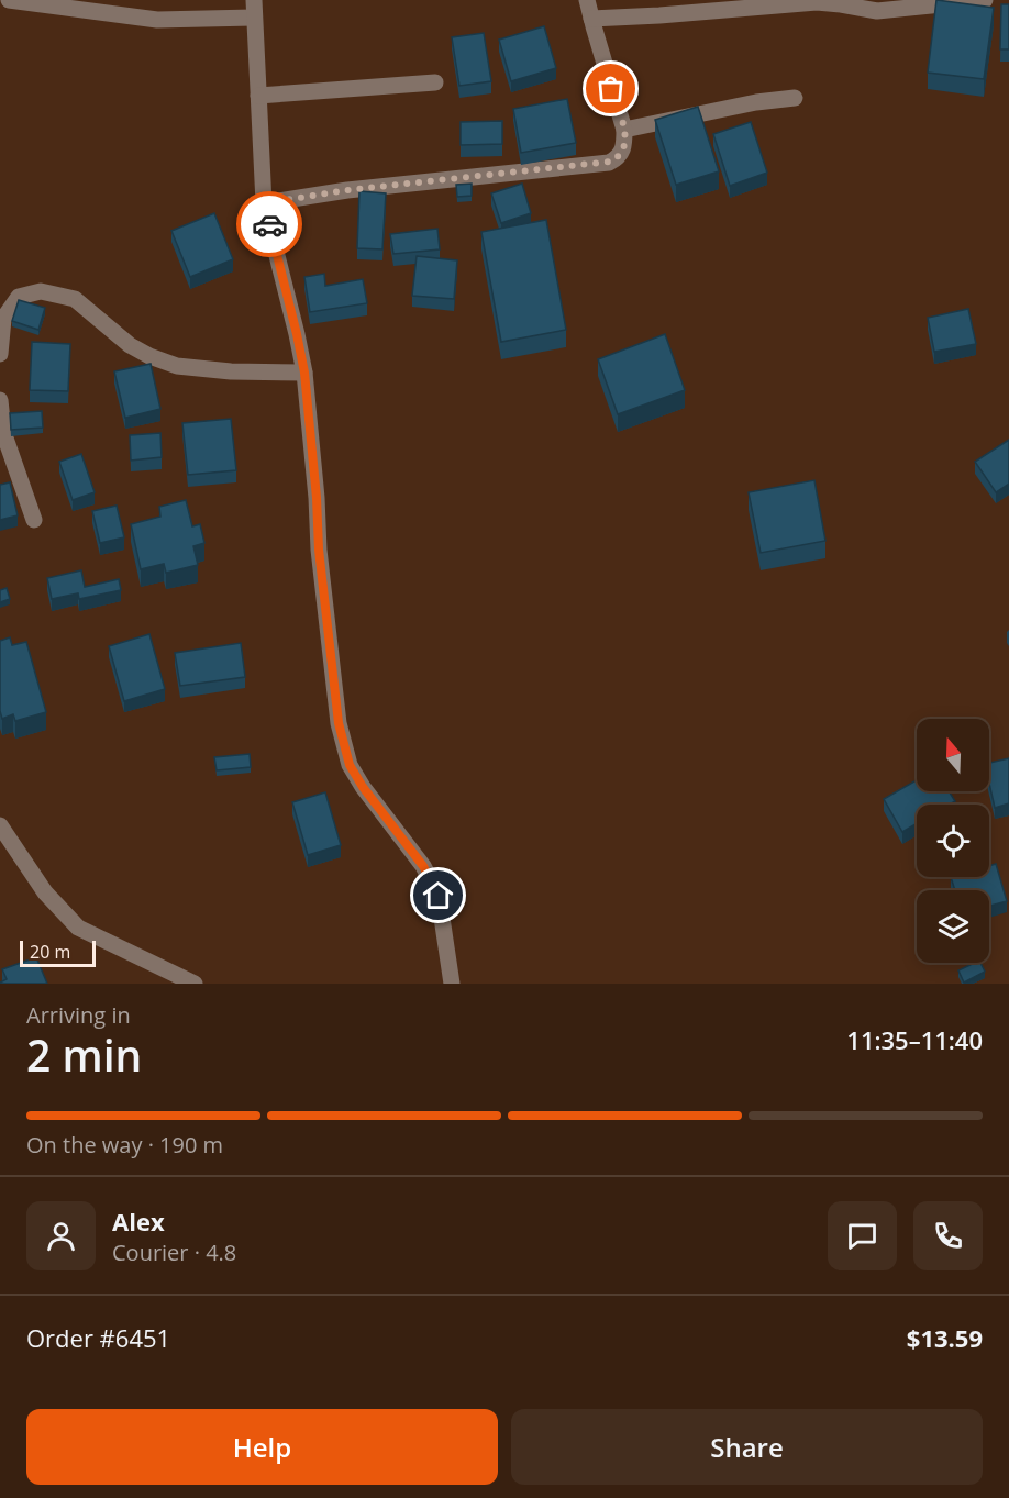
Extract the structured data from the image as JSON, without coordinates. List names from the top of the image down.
{
  "scale_bar": "20 m",
  "north": "top",
  "page": {
    "scale": "20 m",
    "heading": ["2 min", "Arriving in", "11:35–11:40"],
    "panel": [
      "Alex",
      "Courier · 4.8",
      "Order #6451",
      "$13.59"
    ],
    "bar": "On the way · 190 m",
    "buttons": ["Help", "Share"]
  }
}
